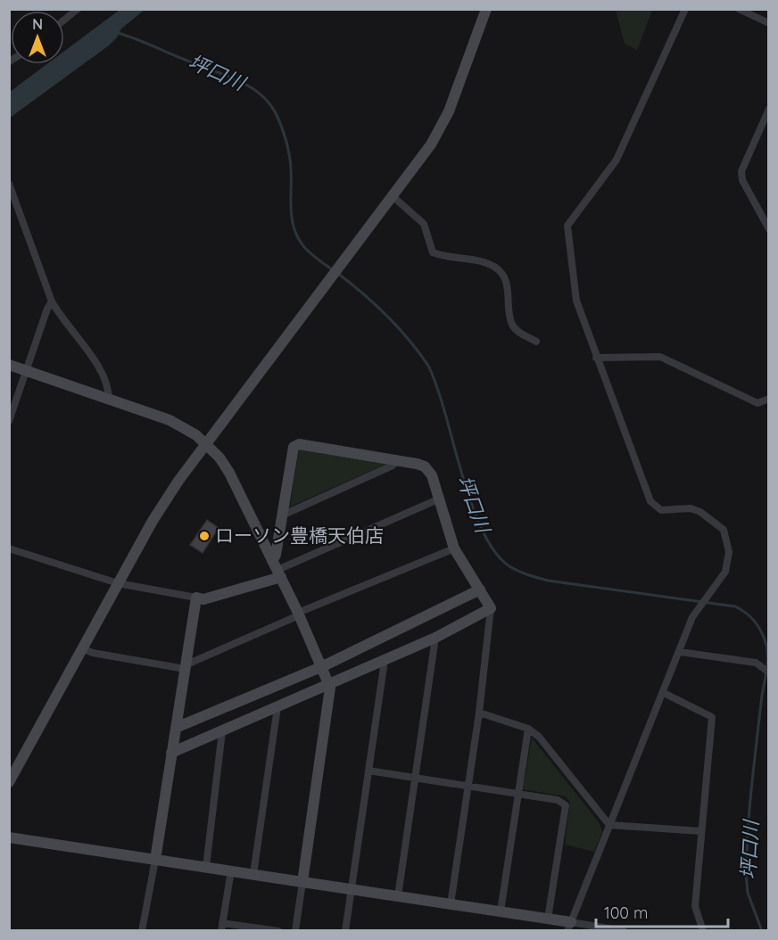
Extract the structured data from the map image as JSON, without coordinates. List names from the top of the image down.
{
  "water": ["坪口川"],
  "places": ["ローソン豊橋天伯店"],
  "scale_bar": "100 m",
  "north": "top"
}
